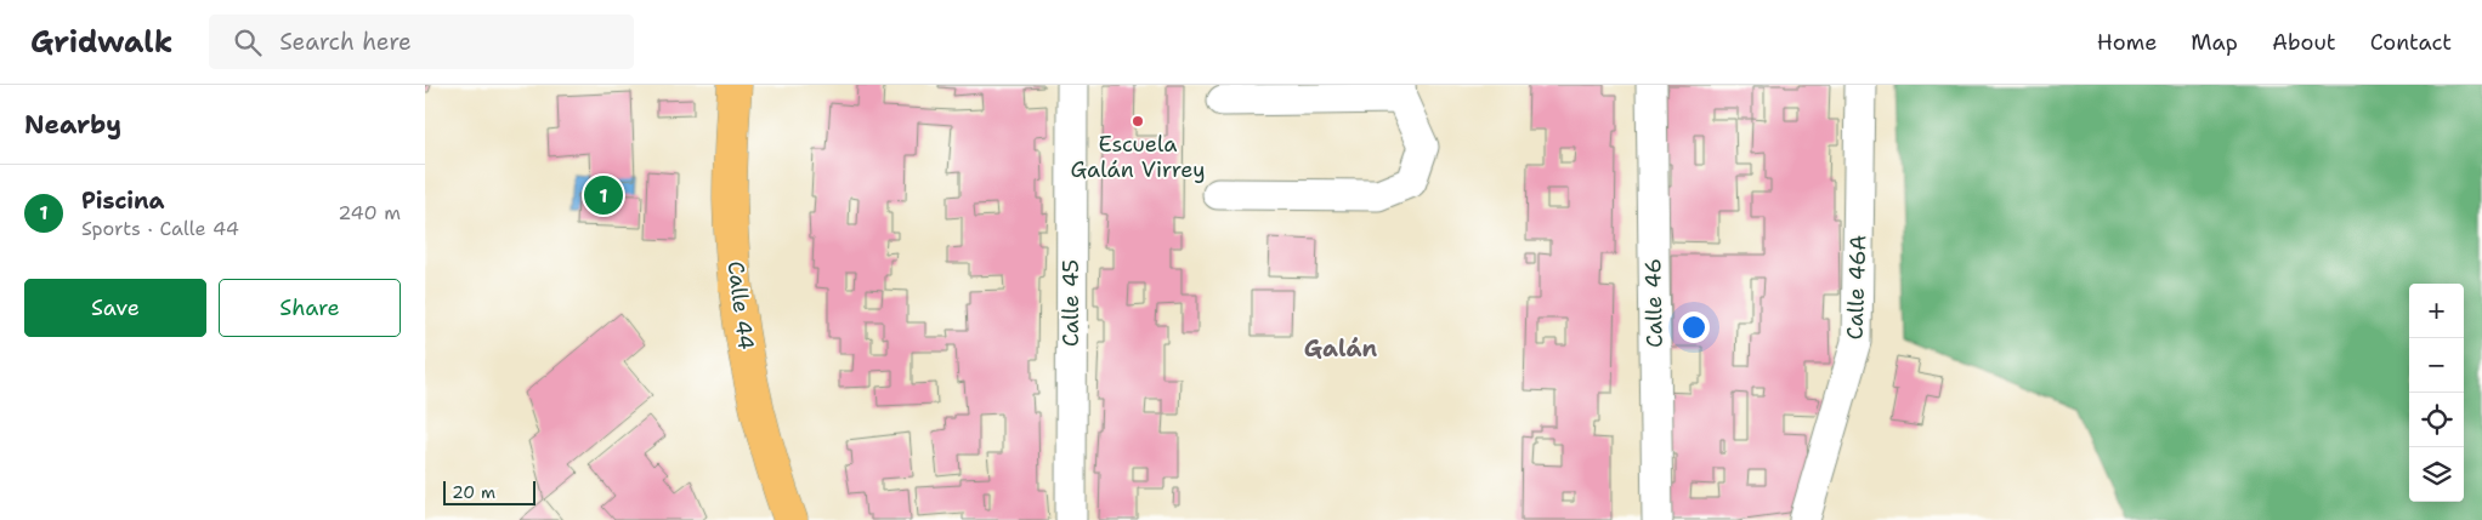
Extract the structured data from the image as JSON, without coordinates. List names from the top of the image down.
{
  "streets": {
    "main road": ["Calle 44"],
    "street": ["Calle 46A", "Calle 45", "Calle 46"]
  },
  "districts": ["Galán"],
  "places": ["Escuela Galán Virrey"],
  "scale_bar": "20 m",
  "page": {
    "header": "Gridwalk",
    "search": "Search here",
    "nav": [
      "Home",
      "Map",
      "About",
      "Contact"
    ],
    "heading": "Nearby",
    "list": [
      {
        "mark": "1",
        "name": "Piscina",
        "note": "Sports · Calle 44",
        "value": "240 m"
      }
    ],
    "pins": "1",
    "buttons": ["Save", "Share"],
    "map_buttons": ["+", "−"],
    "scale": "20 m"
  }
}
